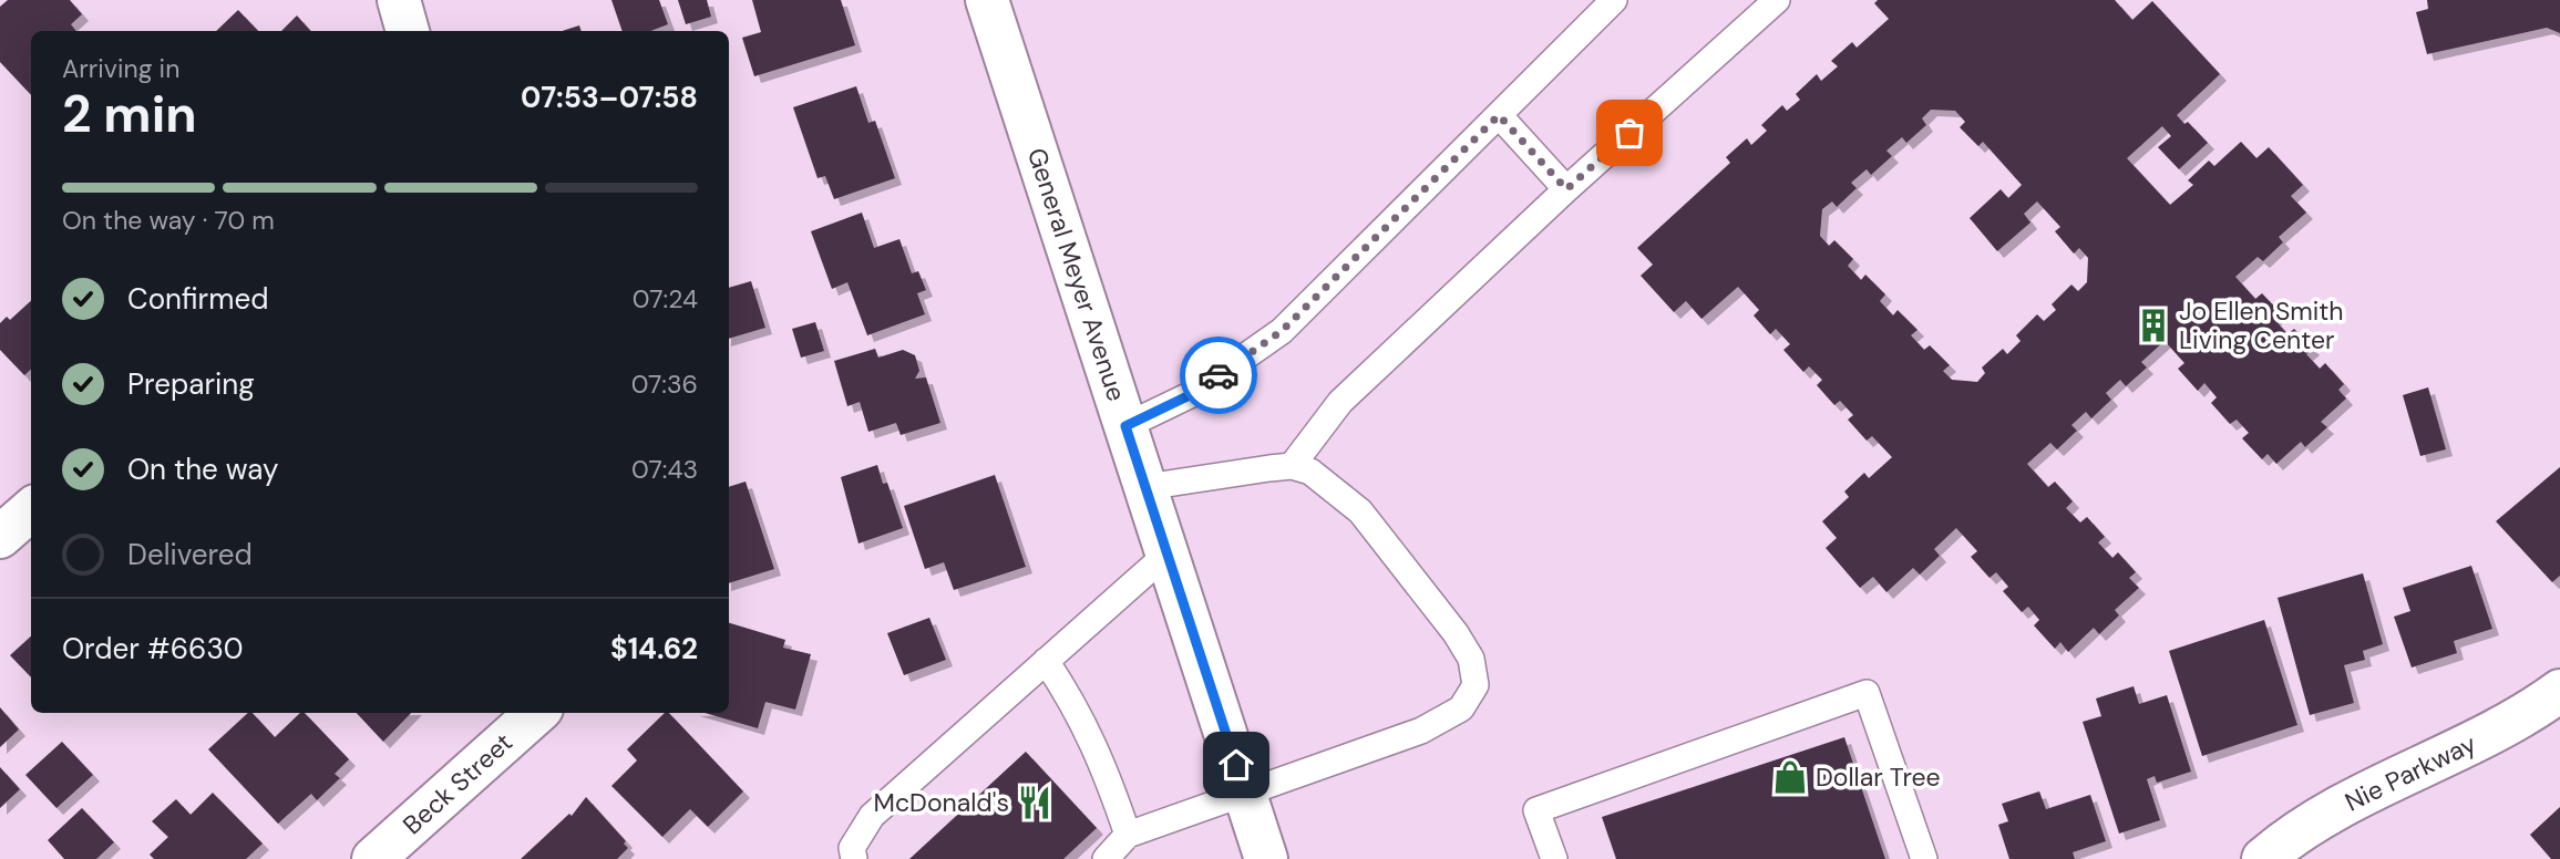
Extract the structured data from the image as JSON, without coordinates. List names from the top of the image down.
{
  "streets": {
    "main road": ["General Meyer Avenue", "Nie Parkway", "Beck Street"]
  },
  "places": {
    "building": ["Jo Ellen Smith Living Center"],
    "shop": ["Dollar Tree"],
    "restaurant": ["McDonald's"]
  },
  "page": {
    "heading": ["2 min", "Arriving in", "07:53–07:58"],
    "panel": ["Order #6630", "$14.62"],
    "bar": "On the way · 70 m",
    "list": [
      ["Confirmed", "07:24"],
      ["Preparing", "07:36"],
      ["On the way", "07:43"],
      "Delivered"
    ]
  }
}
